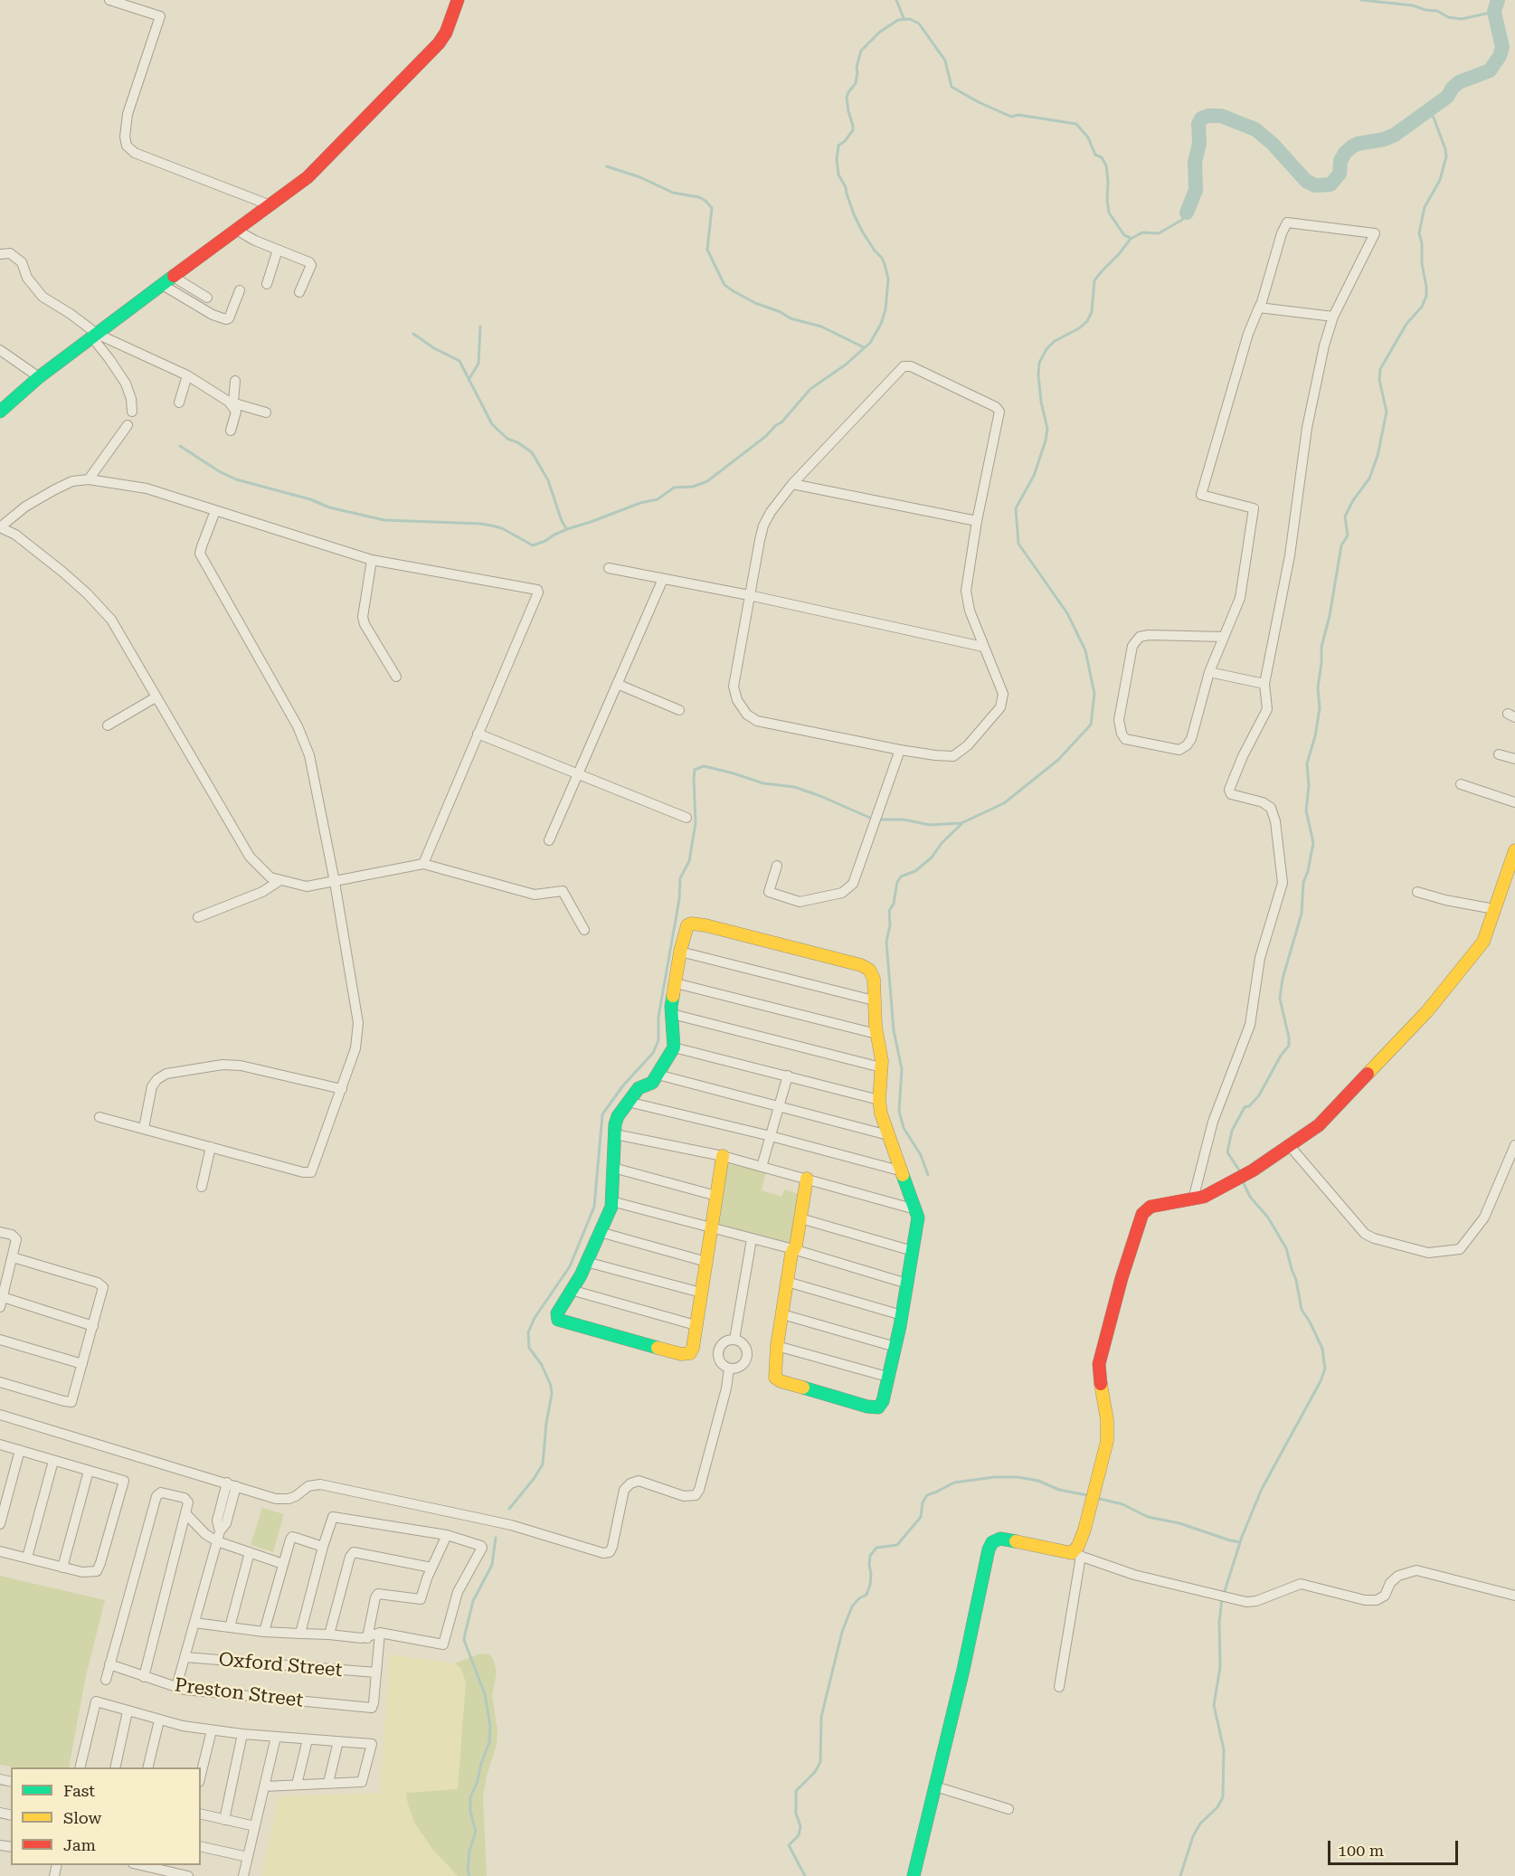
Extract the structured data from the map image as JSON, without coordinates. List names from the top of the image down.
{
  "streets": {
    "street": ["Oxford Street", "Preston Street"]
  },
  "crossings": [
    ["Oxford Street", "Preston Street"]
  ],
  "legend": ["Fast", "Slow", "Jam"],
  "scale_bar": "100 m"
}
